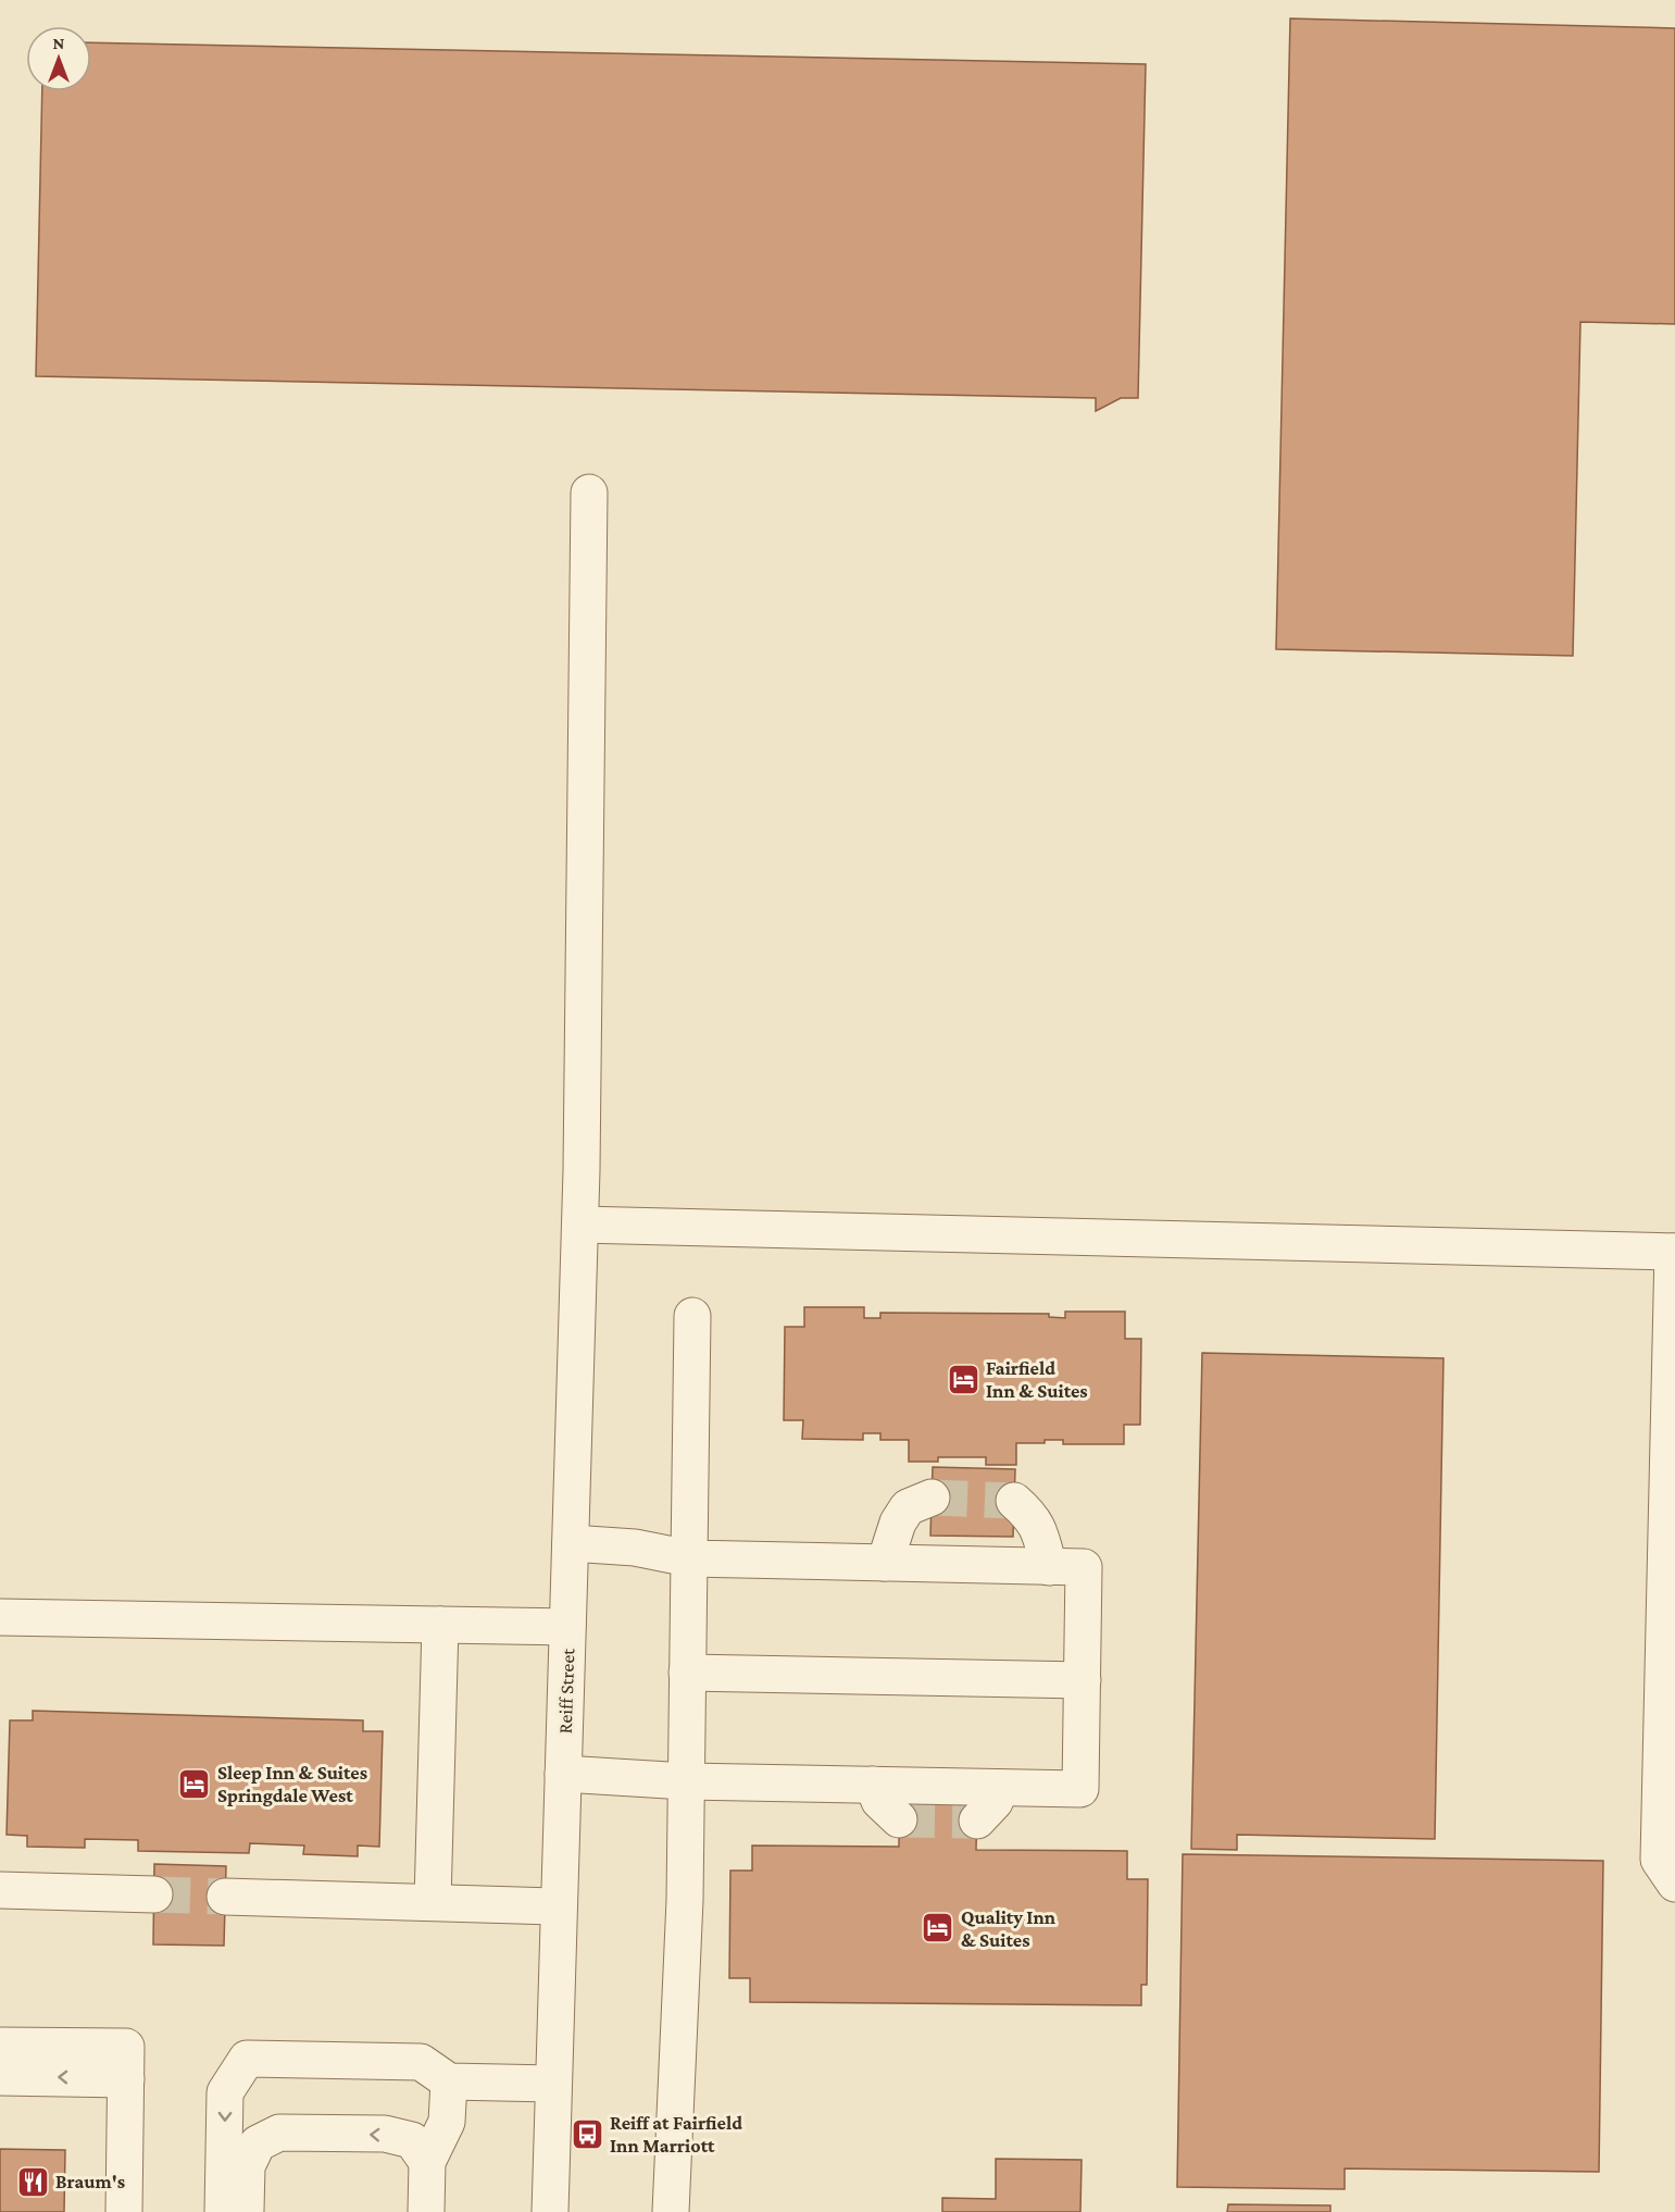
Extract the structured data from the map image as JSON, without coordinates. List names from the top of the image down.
{
  "streets": {
    "street": ["Reiff Street"]
  },
  "places": {
    "hotel": ["Fairfield Inn & Suites", "Sleep Inn & Suites Springdale West", "Quality Inn & Suites"],
    "bus stop": ["Reiff at Fairfield Inn Marriott"],
    "restaurant": ["Braum's"]
  },
  "north": "top"
}
